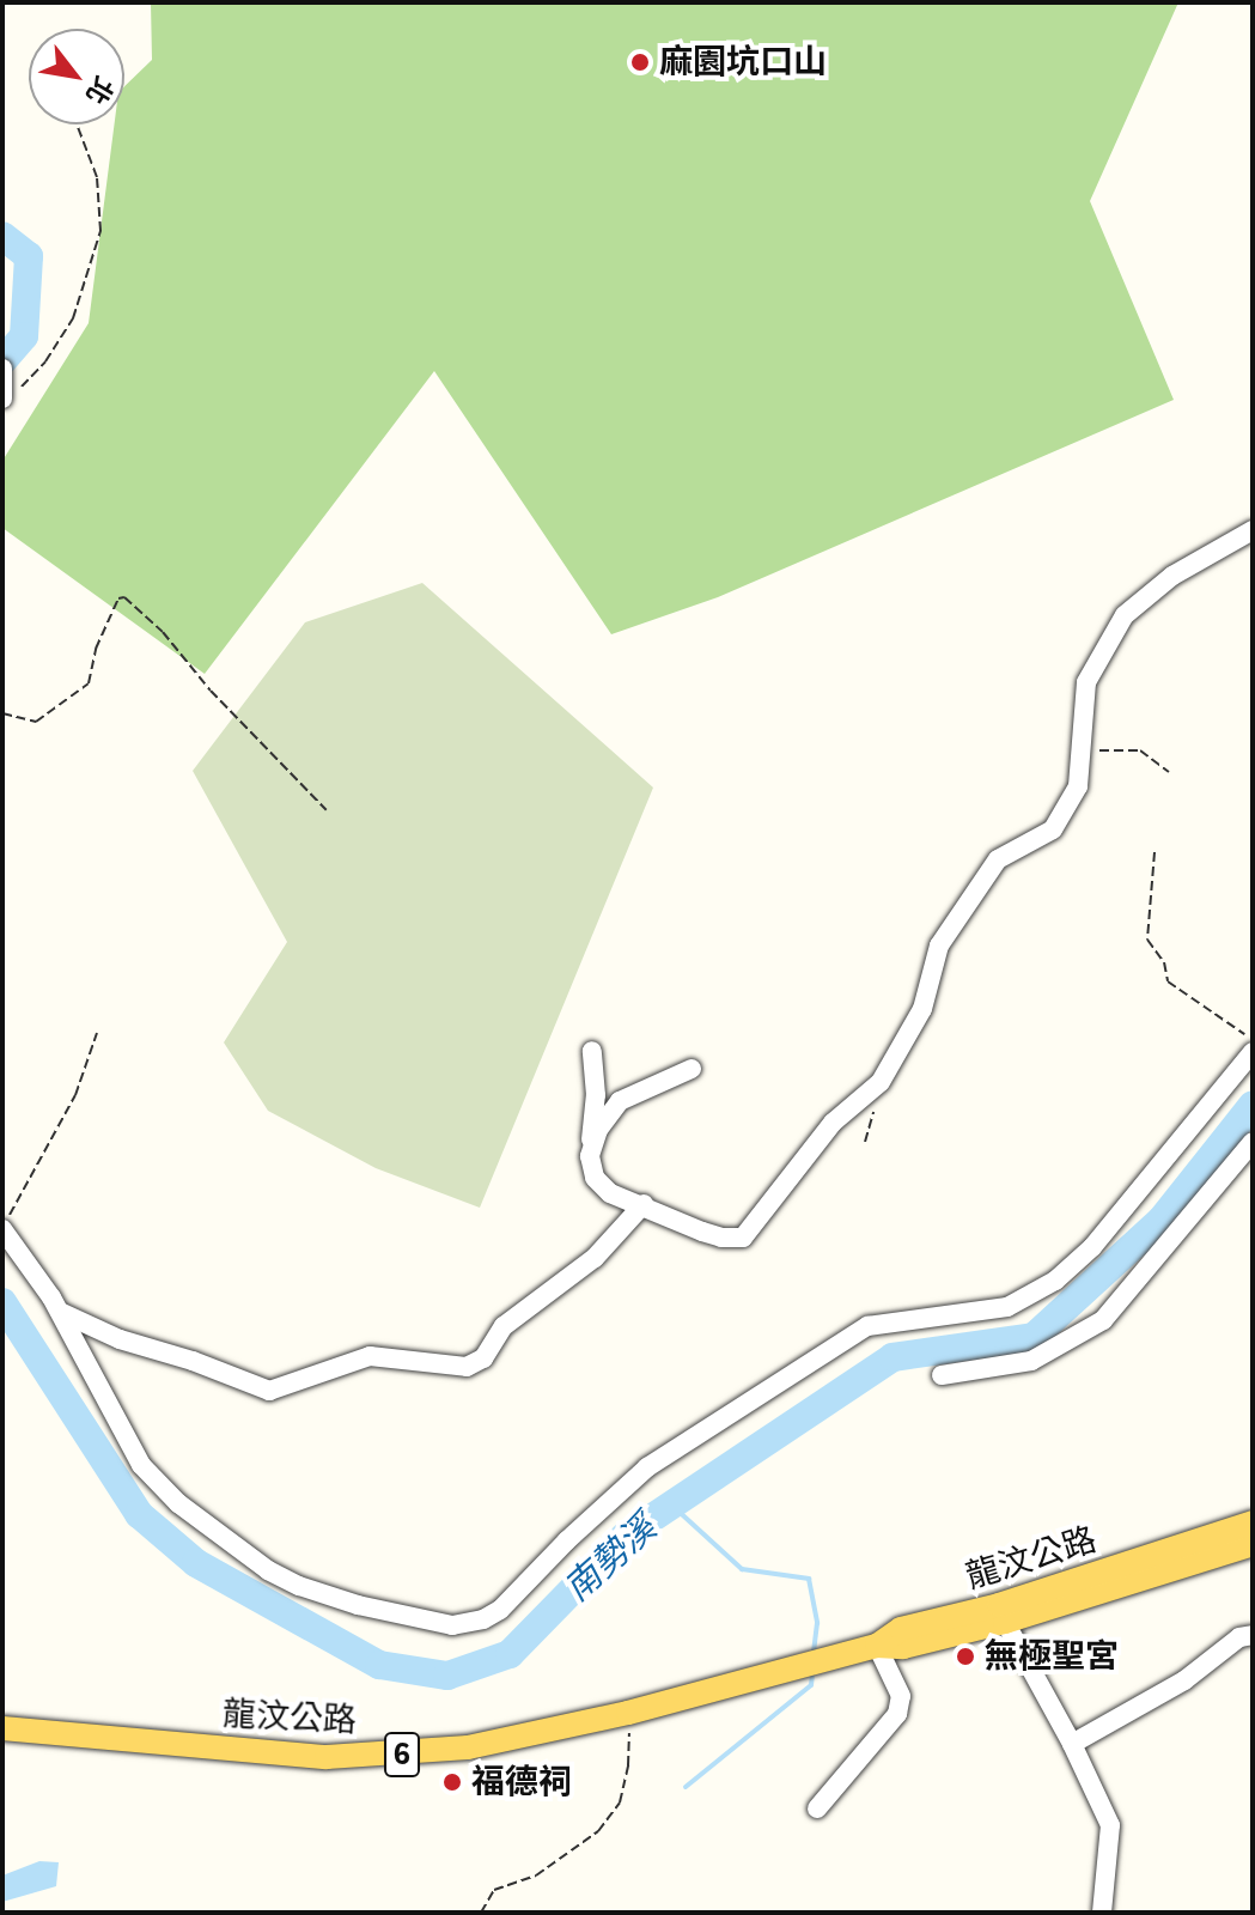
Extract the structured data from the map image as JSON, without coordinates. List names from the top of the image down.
{
  "streets": {
    "main road": ["龍汶公路", "6"]
  },
  "crossings": [
    ["龍汶公路", "6"]
  ],
  "water": ["南勢溪"],
  "places": ["麻園坑口山", "無極聖宮", "福德祠"],
  "north": "bottom right"
}
